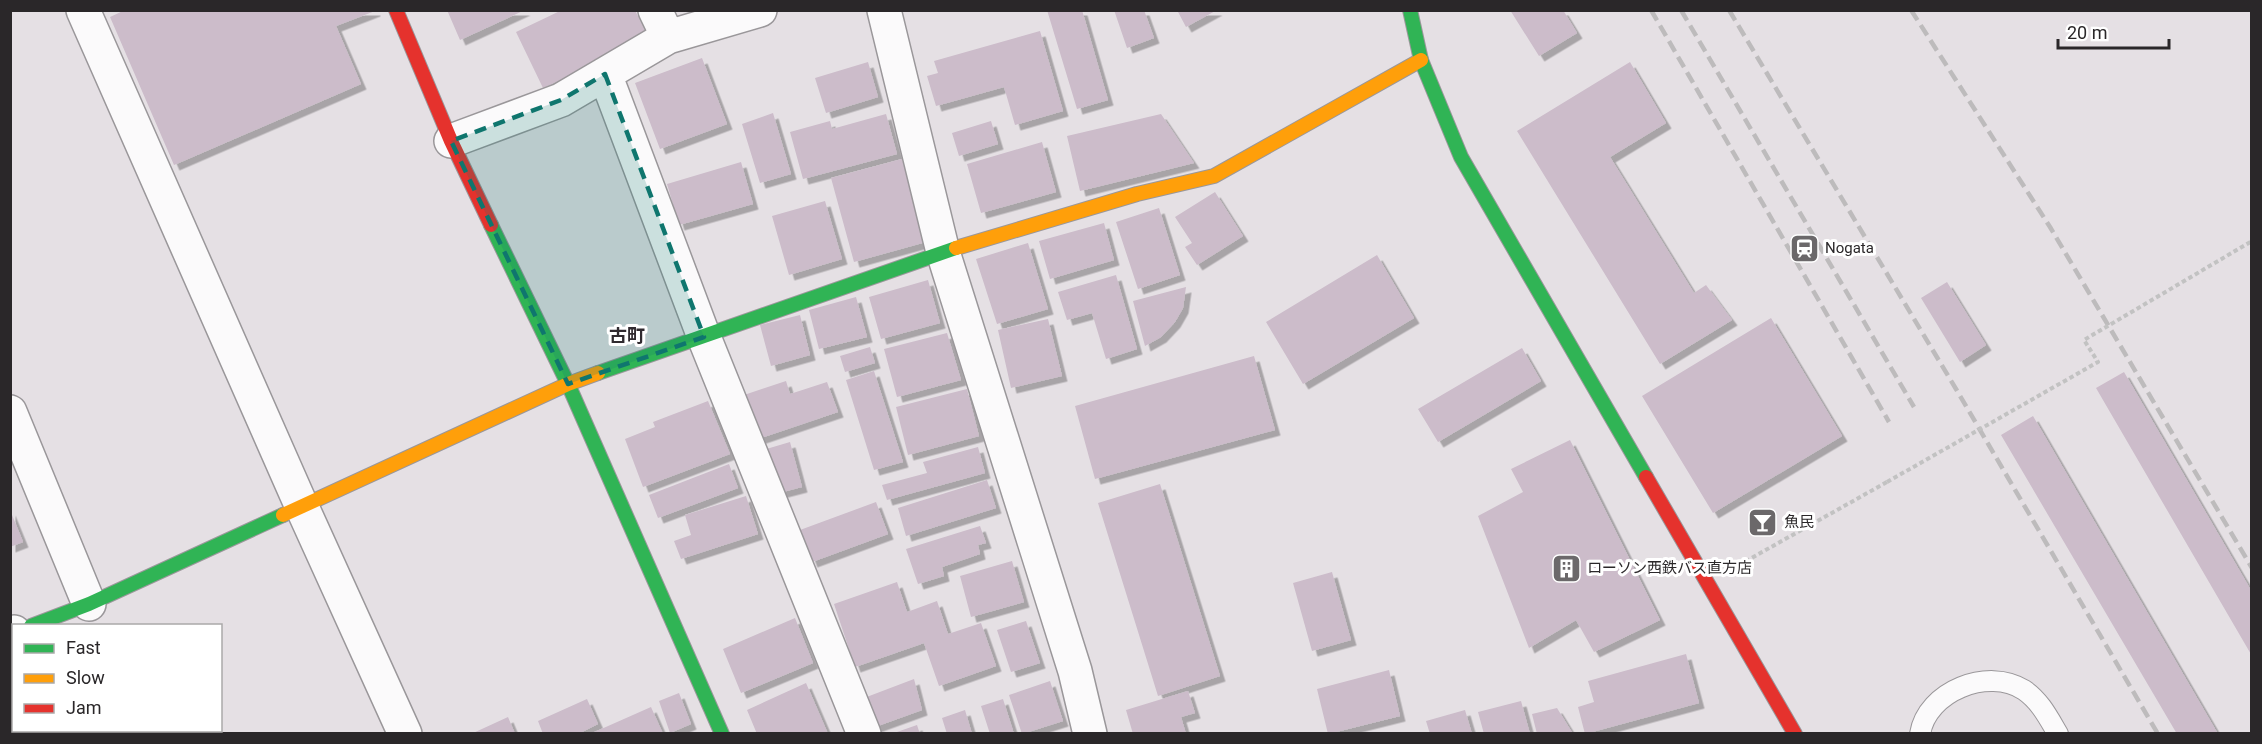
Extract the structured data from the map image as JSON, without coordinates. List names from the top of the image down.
{
  "districts": ["古町"],
  "places": {
    "station": ["Nogata"],
    "bar": ["魚民"],
    "building": ["ローソン西鉄バス直方店"]
  },
  "legend": ["Fast", "Slow", "Jam"],
  "scale_bar": "20 m"
}
